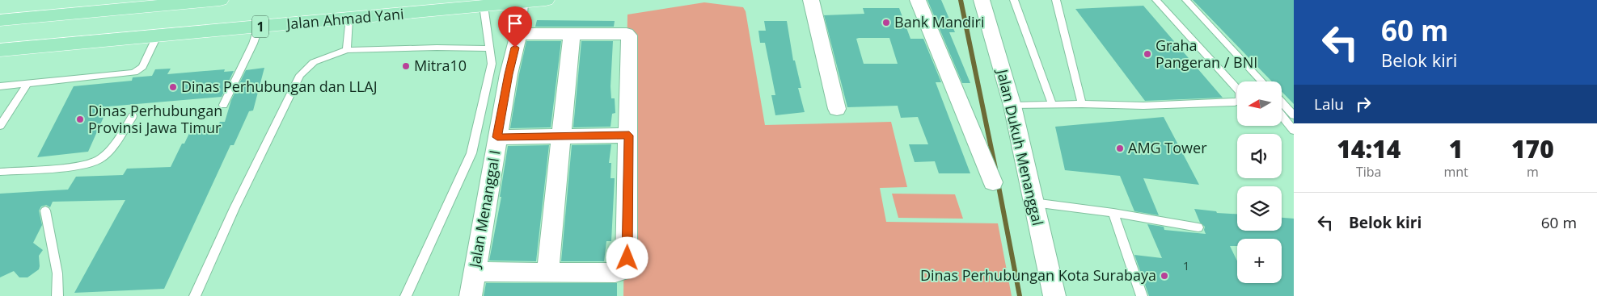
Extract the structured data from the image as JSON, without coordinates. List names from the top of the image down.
{
  "streets": {
    "highway": ["Jalan Ahmad Yani", "1"],
    "street": ["Jalan Dukuh Menanggal", "Jalan Menanggal I"]
  },
  "crossings": [
    ["Jalan Ahmad Yani", "Jalan Menanggal I"]
  ],
  "places": [
    "Bank Mandiri",
    "Graha Pangeran / BNI",
    "Mitra10",
    "Dinas Perhubungan dan LLAJ",
    "Dinas Perhubungan Provinsi Jawa Timur",
    "AMG Tower",
    "Dinas Perhubungan Kota Surabaya"
  ],
  "house_numbers": ["1"],
  "north": "left",
  "page": {
    "turn": ["60 m", "Belok kiri"],
    "map_buttons": "+",
    "then": "Lalu",
    "eta": [
      "14:14",
      "Tiba",
      "1",
      "mnt",
      "170",
      "m"
    ],
    "list": [
      {
        "name": "Belok kiri",
        "value": "60 m"
      }
    ]
  }
}
